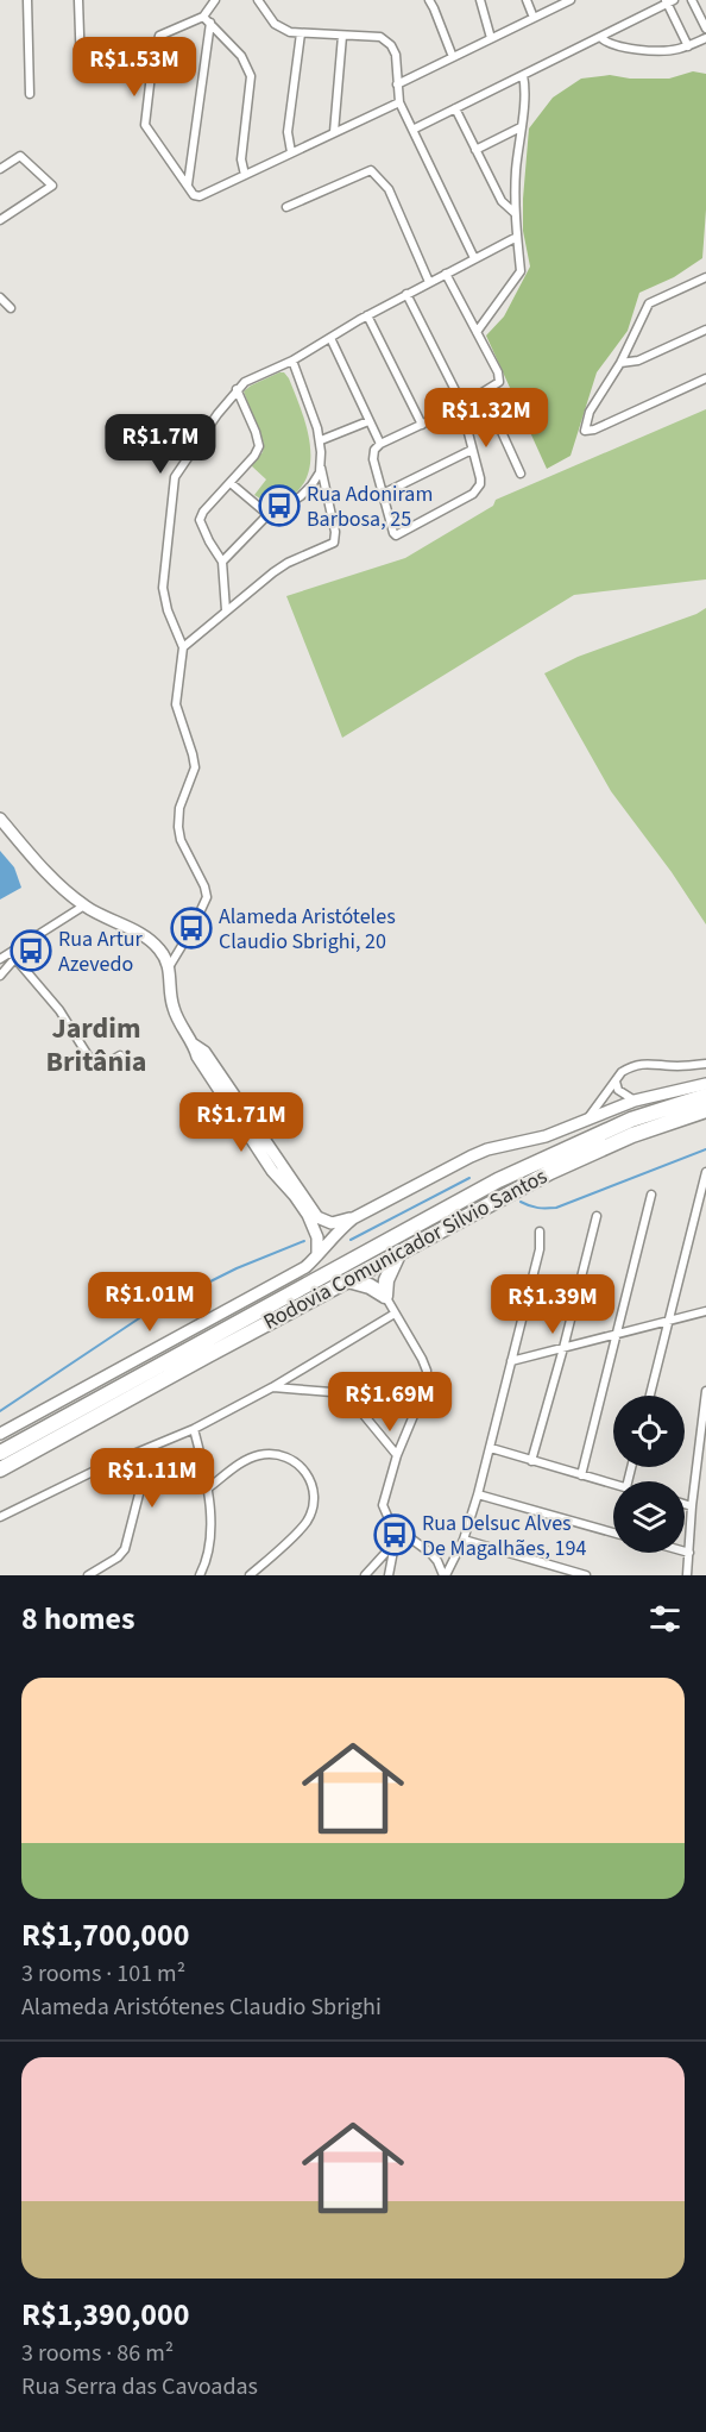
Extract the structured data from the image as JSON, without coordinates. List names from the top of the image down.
{
  "streets": {
    "highway": ["Rodovia Comunicador Silvio Santos"]
  },
  "districts": ["Jardim Britânia"],
  "places": {
    "bus stop": [
      "Rua Adoniram Barbosa, 25",
      "Alameda Aristóteles Claudio Sbrighi, 20",
      "Rua Artur Azevedo",
      "Rua Delsuc Alves De Magalhães, 194"
    ]
  },
  "page": {
    "price": [
      "R$1.53M",
      "R$1.32M",
      "R$1.7M",
      "R$1.71M",
      "R$1.01M",
      "R$1.39M",
      "R$1.69M",
      "R$1.11M"
    ],
    "heading": "8 homes",
    "list": [
      {
        "name": "R$1,700,000",
        "note": "3 rooms · 101 m² · Alameda Aristótenes Claudio Sbrighi"
      },
      {
        "name": "R$1,390,000",
        "note": "3 rooms · 86 m² · Rua Serra das Cavoadas"
      }
    ]
  }
}
